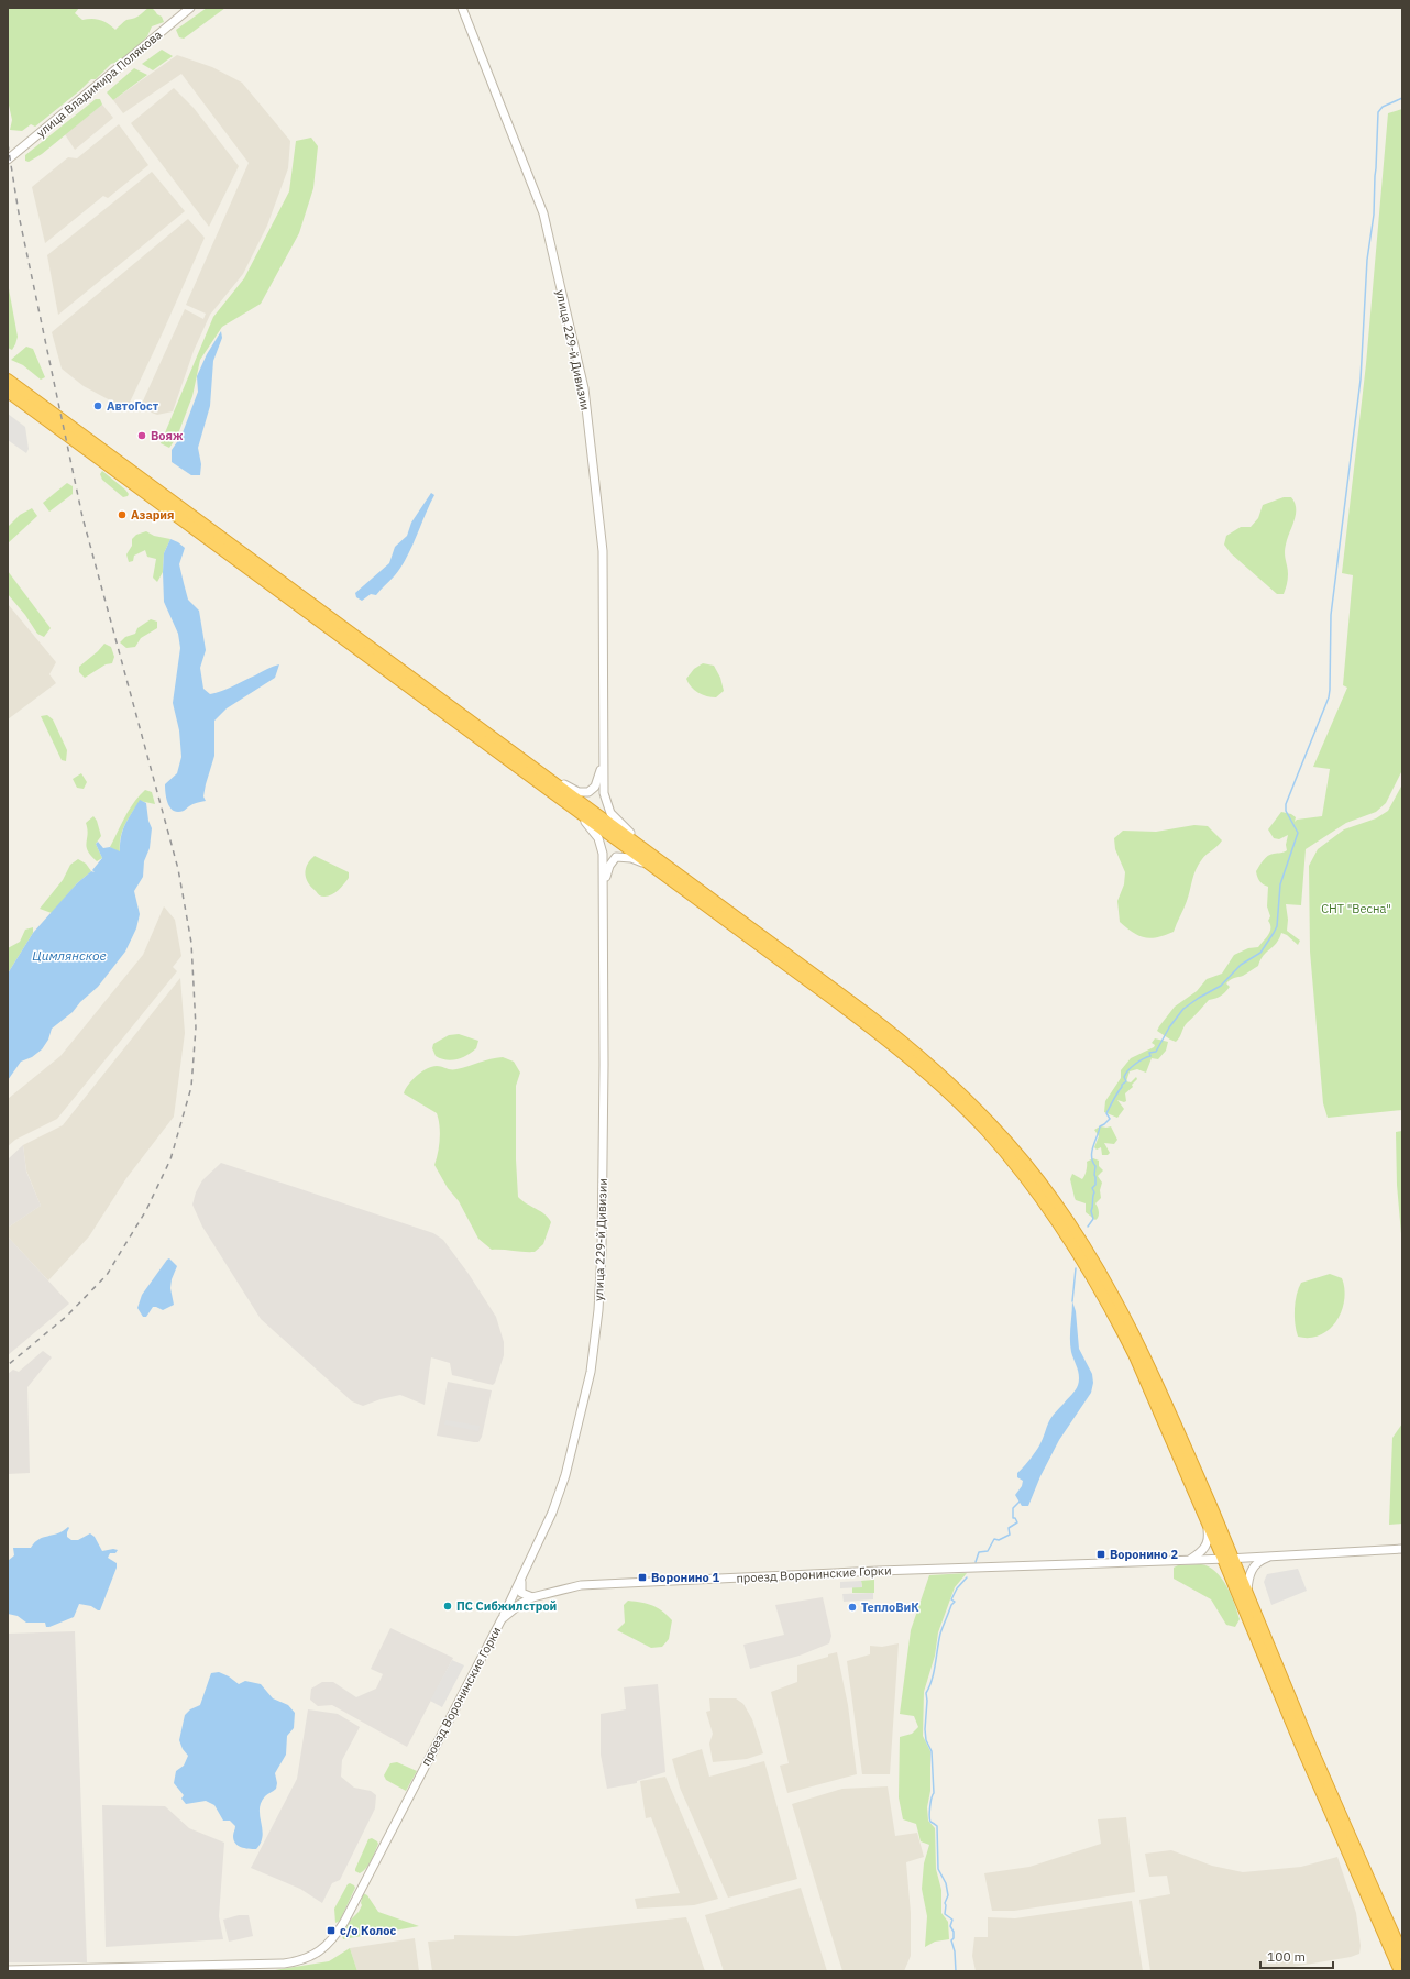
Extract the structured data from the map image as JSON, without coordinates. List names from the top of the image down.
{
  "streets": {
    "street": ["улица Владимира Полякова", "улица 229-й Дивизии", "проезд Воронинские Горки"]
  },
  "water": ["Цимлянское"],
  "parks": ["СНТ \"Весна\""],
  "places": {
    "other": [
      "АвтоГост",
      "Вояж",
      "Азария",
      "ПС Сибжилстрой",
      "ТеплоВиК"
    ],
    "transit": ["Воронино 2", "Воронино 1", "с/о Колос"]
  },
  "scale_bar": "100 m"
}
